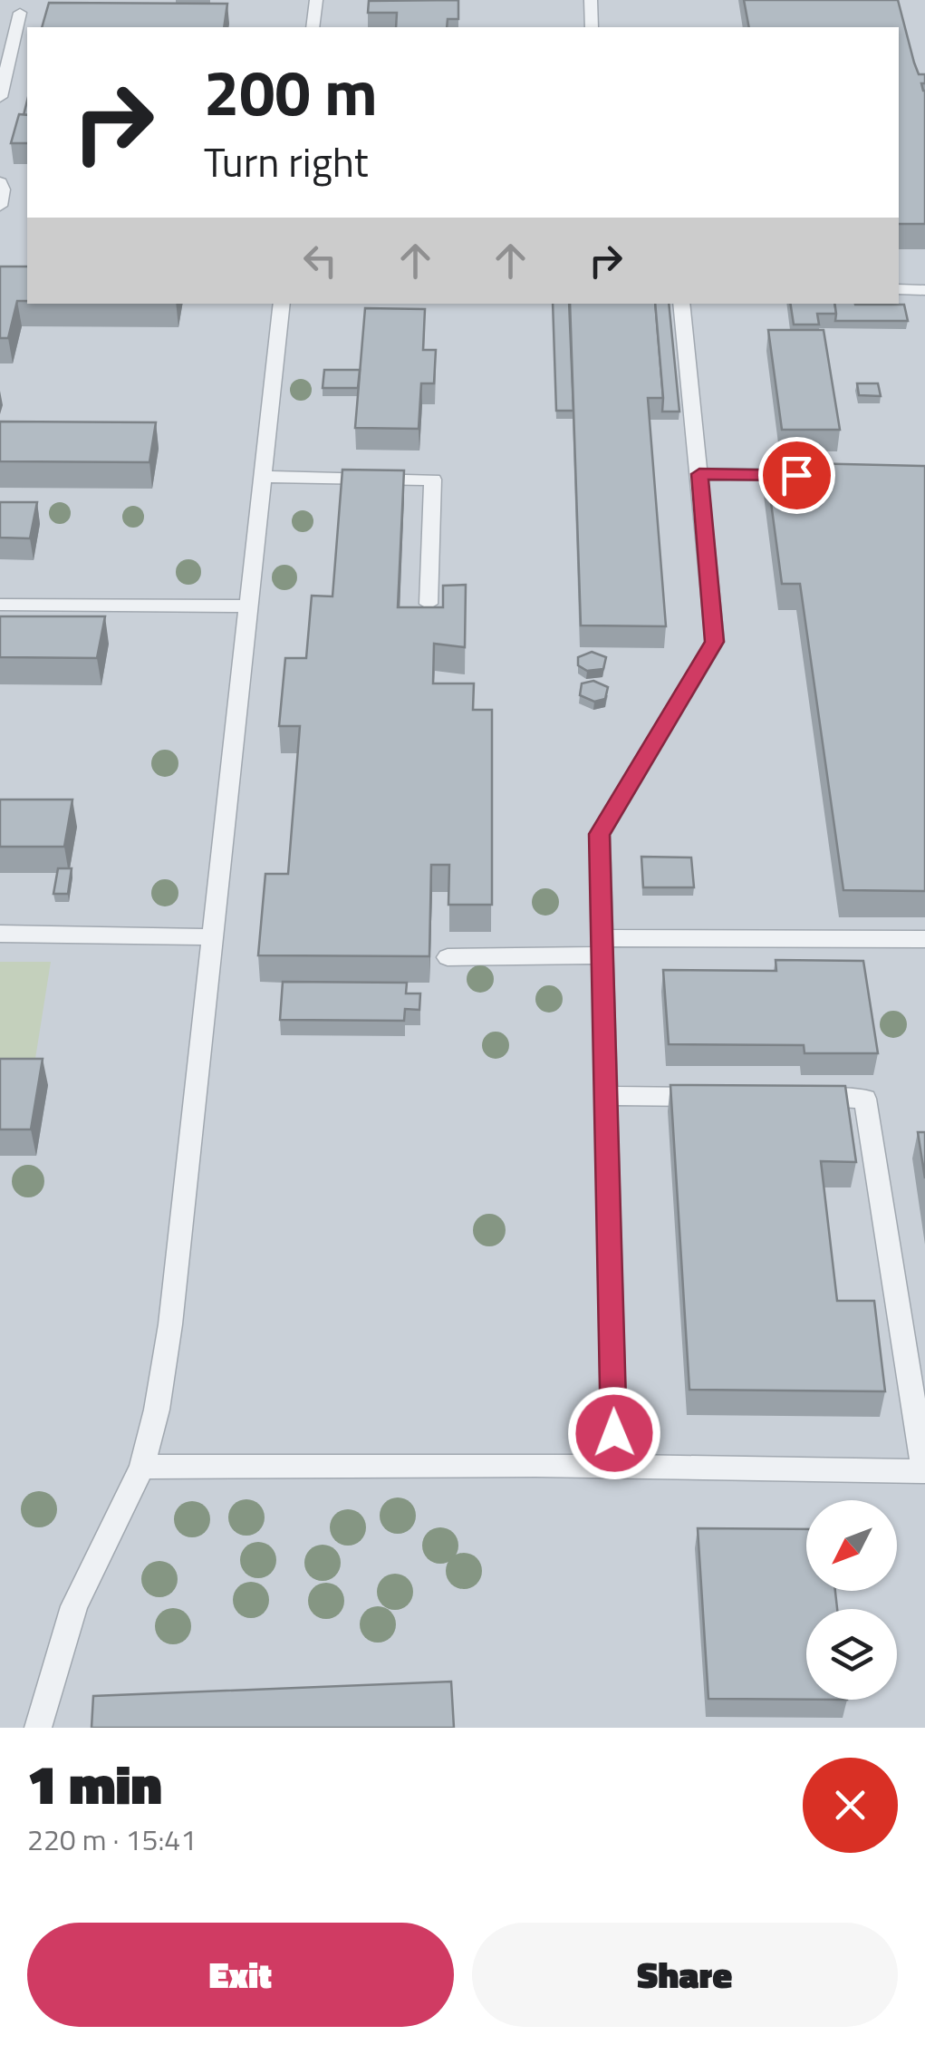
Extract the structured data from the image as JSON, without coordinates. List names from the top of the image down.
{
  "north": "bottom left",
  "page": {
    "turn": ["200 m", "Turn right"],
    "heading": ["1 min", "220 m · 15:41"],
    "buttons": ["Exit", "Share"]
  }
}
